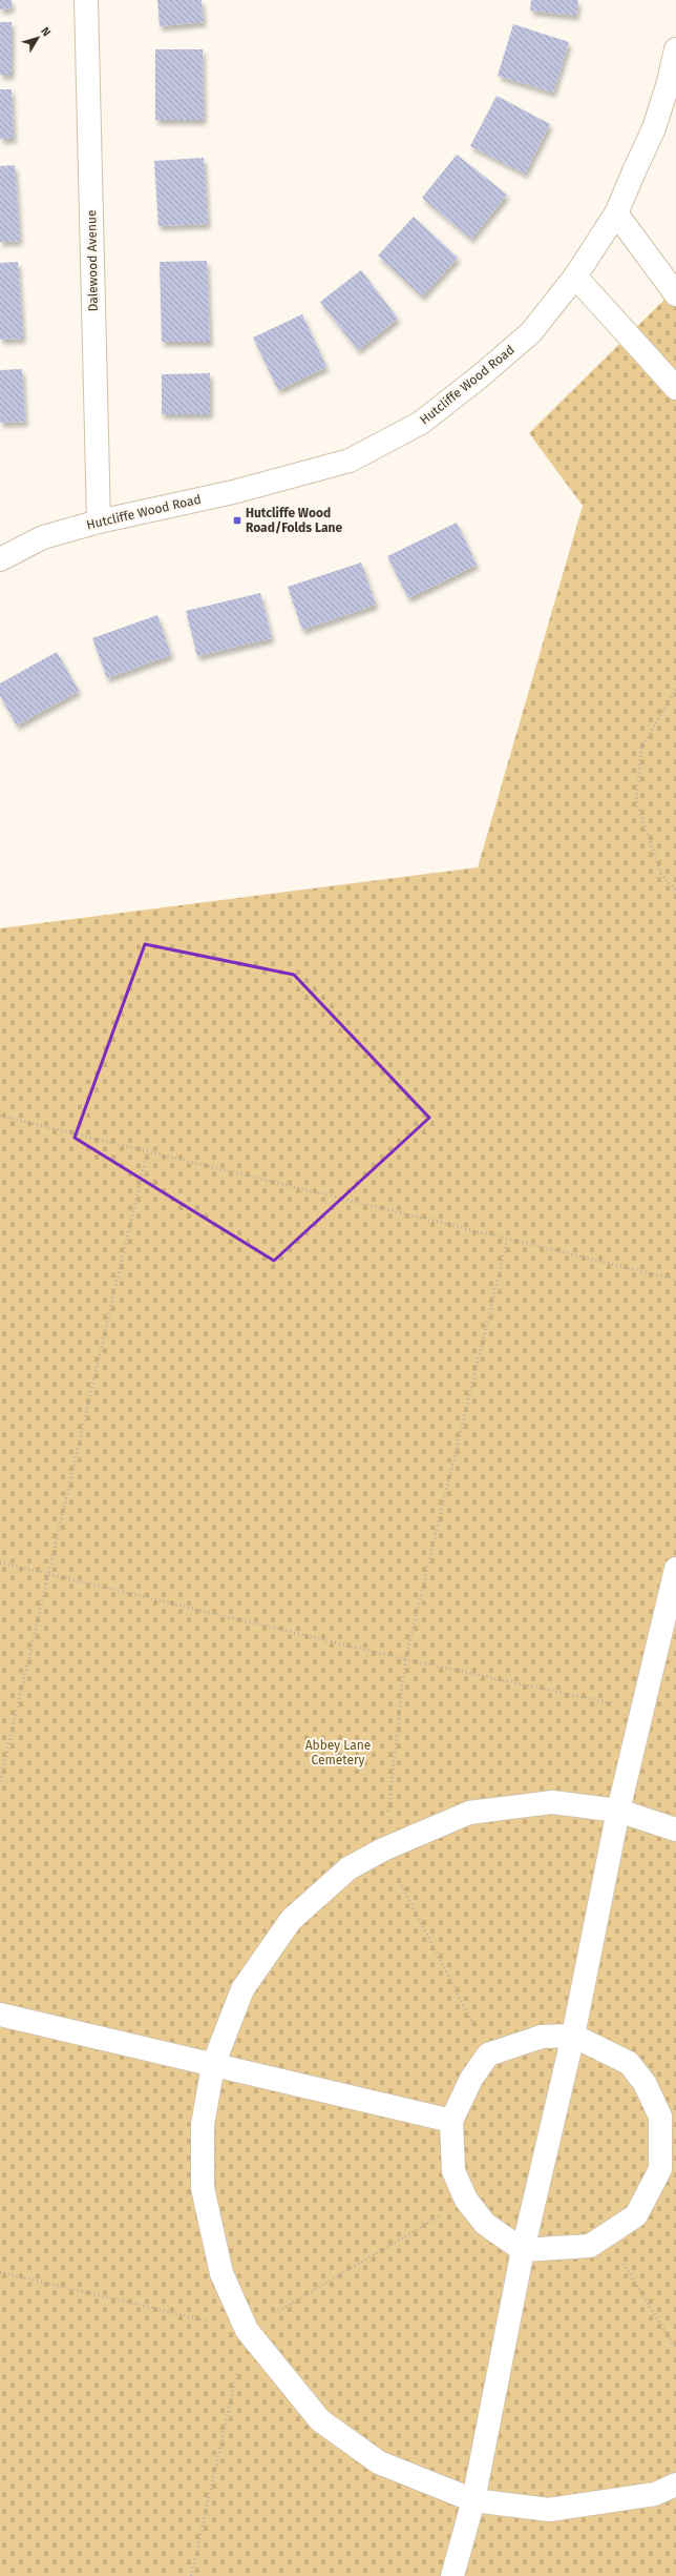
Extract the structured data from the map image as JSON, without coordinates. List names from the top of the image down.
{
  "streets": {
    "street": ["Dalewood Avenue", "Hutcliffe Wood Road"]
  },
  "crossings": [
    ["Dalewood Avenue", "Hutcliffe Wood Road"]
  ],
  "parks": ["Abbey Lane Cemetery"],
  "places": {
    "transit": ["Hutcliffe Wood Road/Folds Lane"]
  },
  "north": "top right"
}
